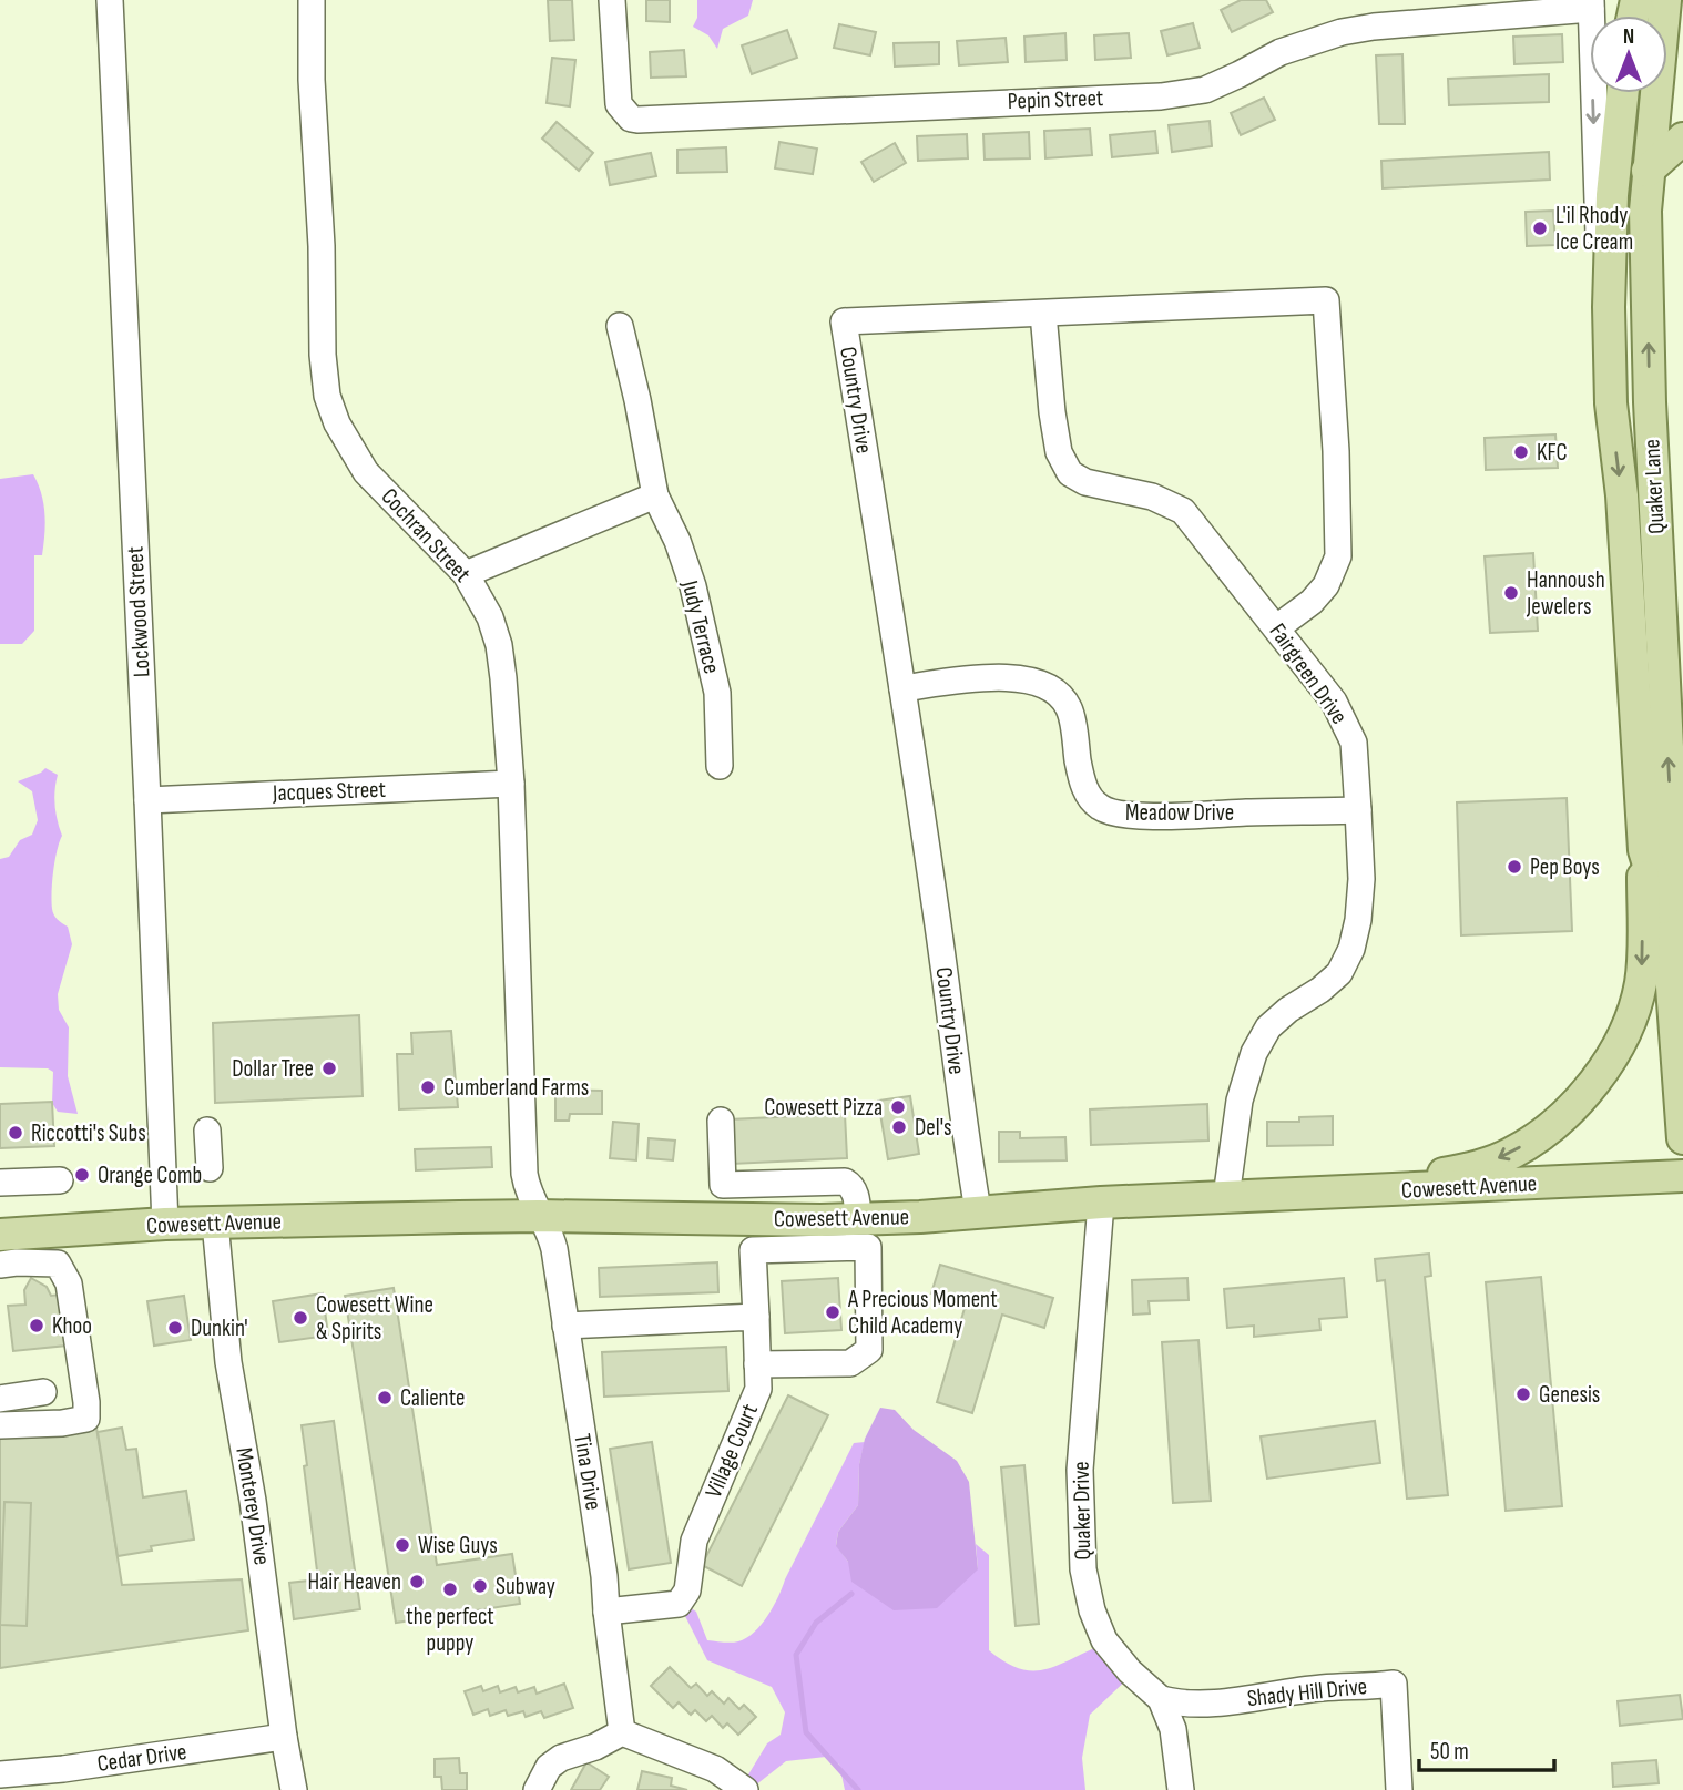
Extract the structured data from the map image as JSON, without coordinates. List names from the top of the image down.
{
  "streets": {
    "main road": ["Quaker Lane", "Cowesett Avenue"],
    "street": [
      "Pepin Street",
      "Country Drive",
      "Cochran Street",
      "Lockwood Street",
      "Judy Terrace",
      "Fairgreen Drive",
      "Jacques Street",
      "Meadow Drive",
      "Village Court",
      "Tina Drive",
      "Monterey Drive",
      "Quaker Drive",
      "Shady Hill Drive",
      "Cedar Drive"
    ]
  },
  "crossings": [
    ["Pepin Street", "Quaker Lane"],
    ["Country Drive", "Fairgreen Drive"],
    ["Country Drive", "Meadow Drive"],
    ["Country Drive", "Cowesett Avenue"],
    ["Cochran Street", "Jacques Street"],
    ["Cochran Street", "Cowesett Avenue"],
    ["Cochran Street", "Tina Drive"],
    ["Lockwood Street", "Jacques Street"],
    ["Lockwood Street", "Cowesett Avenue"],
    ["Fairgreen Drive", "Meadow Drive"],
    ["Fairgreen Drive", "Cowesett Avenue"],
    ["Cowesett Avenue", "Tina Drive"],
    ["Cowesett Avenue", "Monterey Drive"],
    ["Cowesett Avenue", "Quaker Drive"],
    ["Village Court", "Tina Drive"],
    ["Monterey Drive", "Cedar Drive"],
    ["Quaker Drive", "Shady Hill Drive"]
  ],
  "places": [
    "L'il Rhody Ice Cream",
    "KFC",
    "Hannoush Jewelers",
    "Pep Boys",
    "Dollar Tree",
    "Cumberland Farms",
    "Cowesett Pizza",
    "Del's",
    "Riccotti's Subs",
    "Orange Comb",
    "A Precious Moment Child Academy",
    "Cowesett Wine & Spirits",
    "Khoo",
    "Dunkin'",
    "Genesis",
    "Caliente",
    "Wise Guys",
    "Hair Heaven",
    "Subway",
    "the perfect puppy"
  ],
  "scale_bar": "50 m",
  "north": "top"
}
